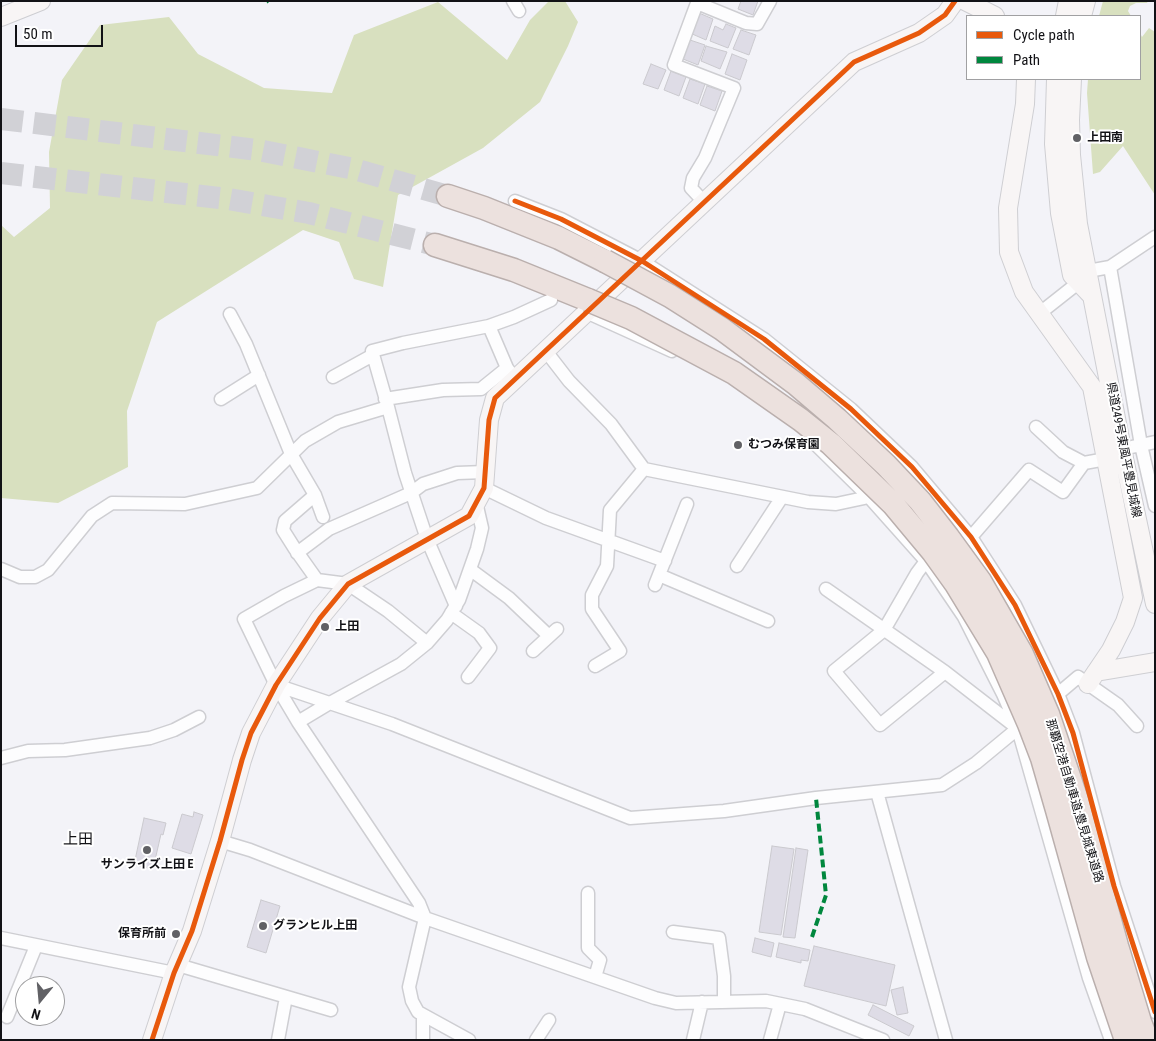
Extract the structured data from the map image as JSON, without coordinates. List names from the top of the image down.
{
  "streets": {
    "highway": ["那覇空港自動車道;豊見城東道路"],
    "street": ["県道249号東風平豊見城線"]
  },
  "districts": ["上田"],
  "places": [
    "上田南",
    "むつみ保育園",
    "上田",
    "サンライズ上田 E",
    "グランヒル上田",
    "保育所前"
  ],
  "legend": ["Cycle path", "Path"],
  "scale_bar": "50 m",
  "north": "bottom"
}
